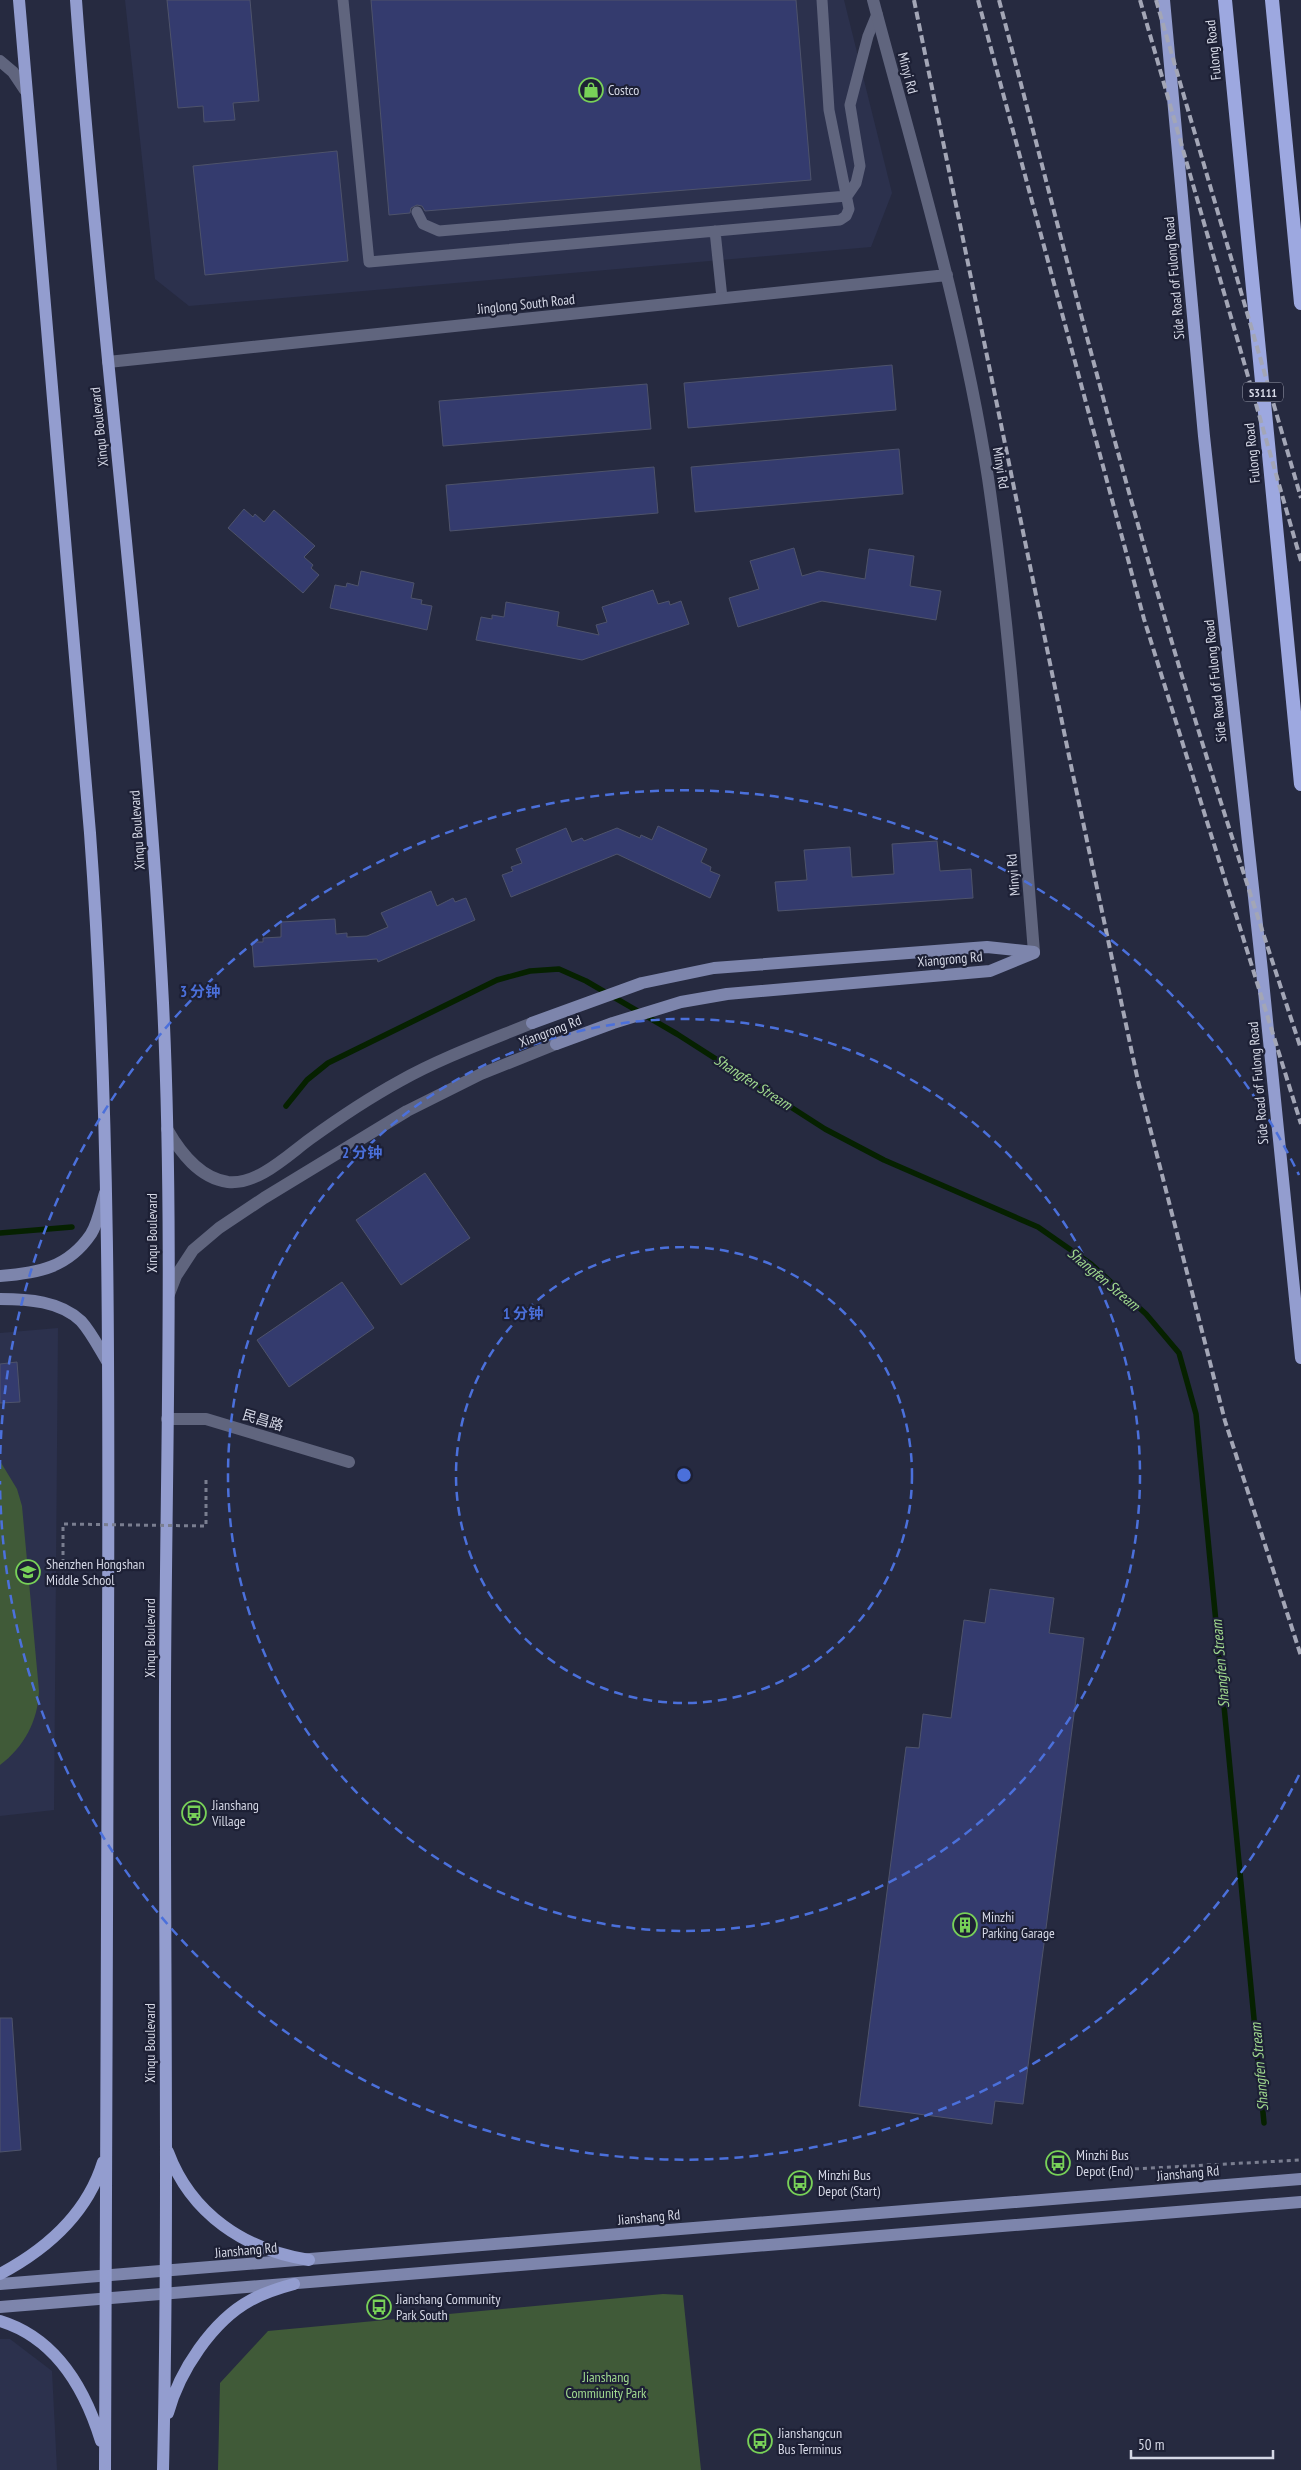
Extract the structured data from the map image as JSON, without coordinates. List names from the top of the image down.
{
  "streets": {
    "highway": ["Fulong Road", "S3111"],
    "main road": [
      "Side Road of Fulong Road",
      "Xinqu Boulevard",
      "Xiangrong Rd",
      "Jianshang Rd"
    ],
    "street": ["Minyi Rd", "Jinglong South Road", "民昌路"]
  },
  "crossings": [
    ["Minyi Rd", "Jinglong South Road"],
    ["Minyi Rd", "Xiangrong Rd"],
    ["Jinglong South Road", "Xinqu Boulevard"],
    ["Xinqu Boulevard", "Xiangrong Rd"],
    ["Xinqu Boulevard", "民昌路"],
    ["Xinqu Boulevard", "Jianshang Rd"]
  ],
  "water": ["Shangfen Stream"],
  "parks": ["Jianshang Commiunity Park"],
  "places": {
    "shop": ["Costco"],
    "school or university": ["Shenzhen Hongshan Middle School"],
    "bus stop": [
      "Jianshang Village",
      "Minzhi Bus Depot (End)",
      "Minzhi Bus Depot (Start)",
      "Jianshang Community Park South",
      "Jianshangcun Bus Terminus"
    ],
    "building": ["Minzhi Parking Garage"]
  },
  "scale_bar": "50 m",
  "rings": ["3 分钟", "2 分钟", "1 分钟"]
}
